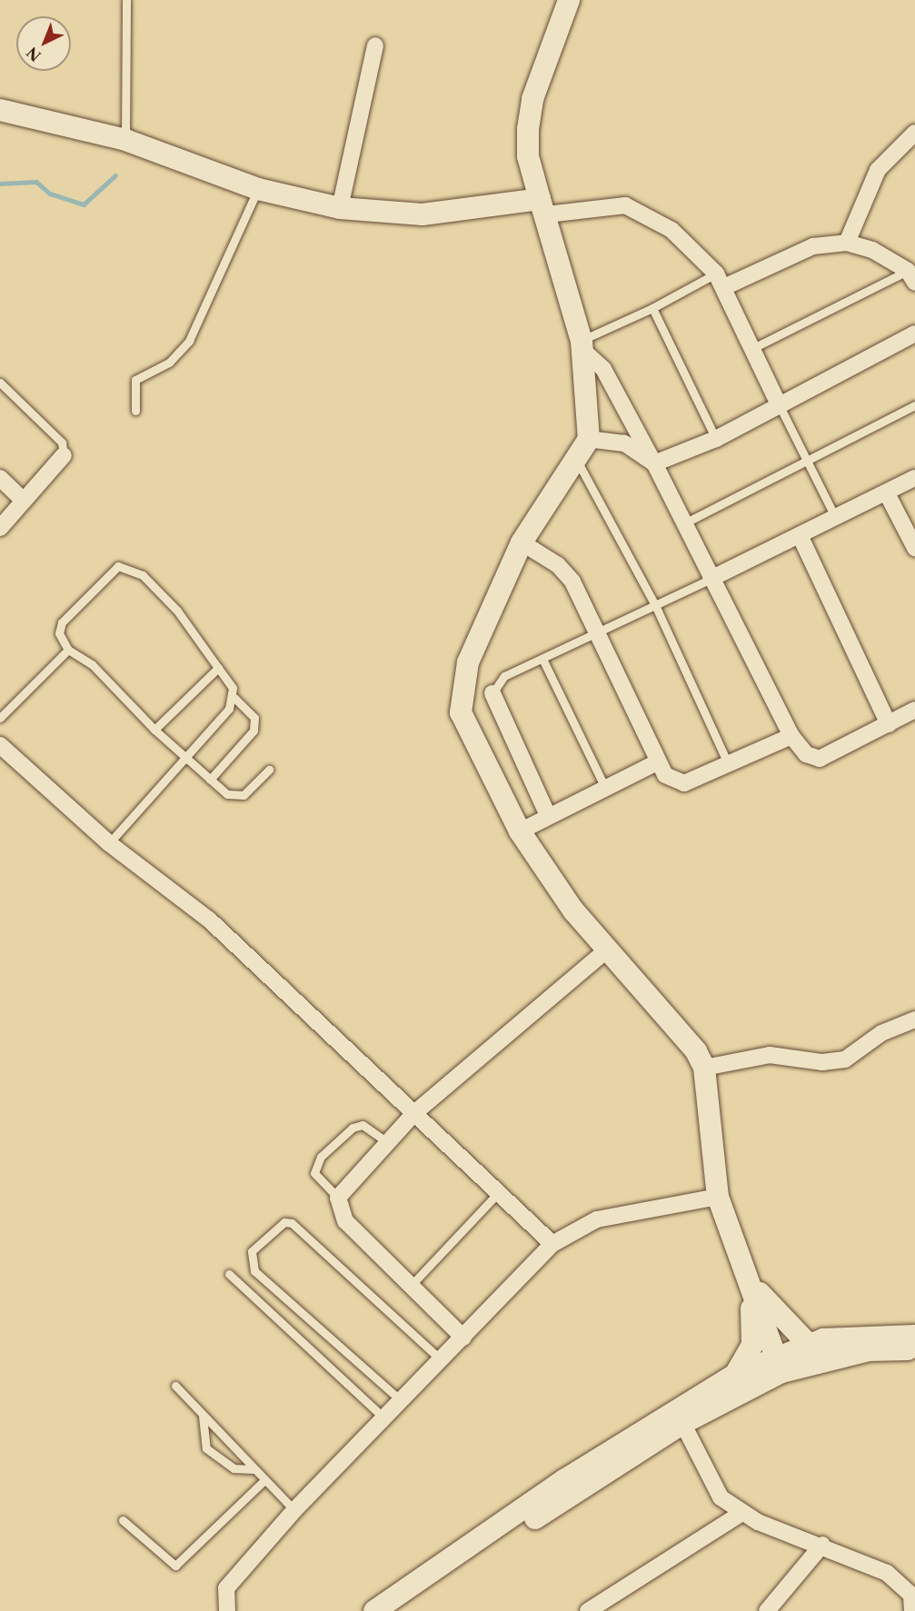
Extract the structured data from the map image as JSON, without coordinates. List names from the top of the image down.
{
  "north": "bottom left"
}
